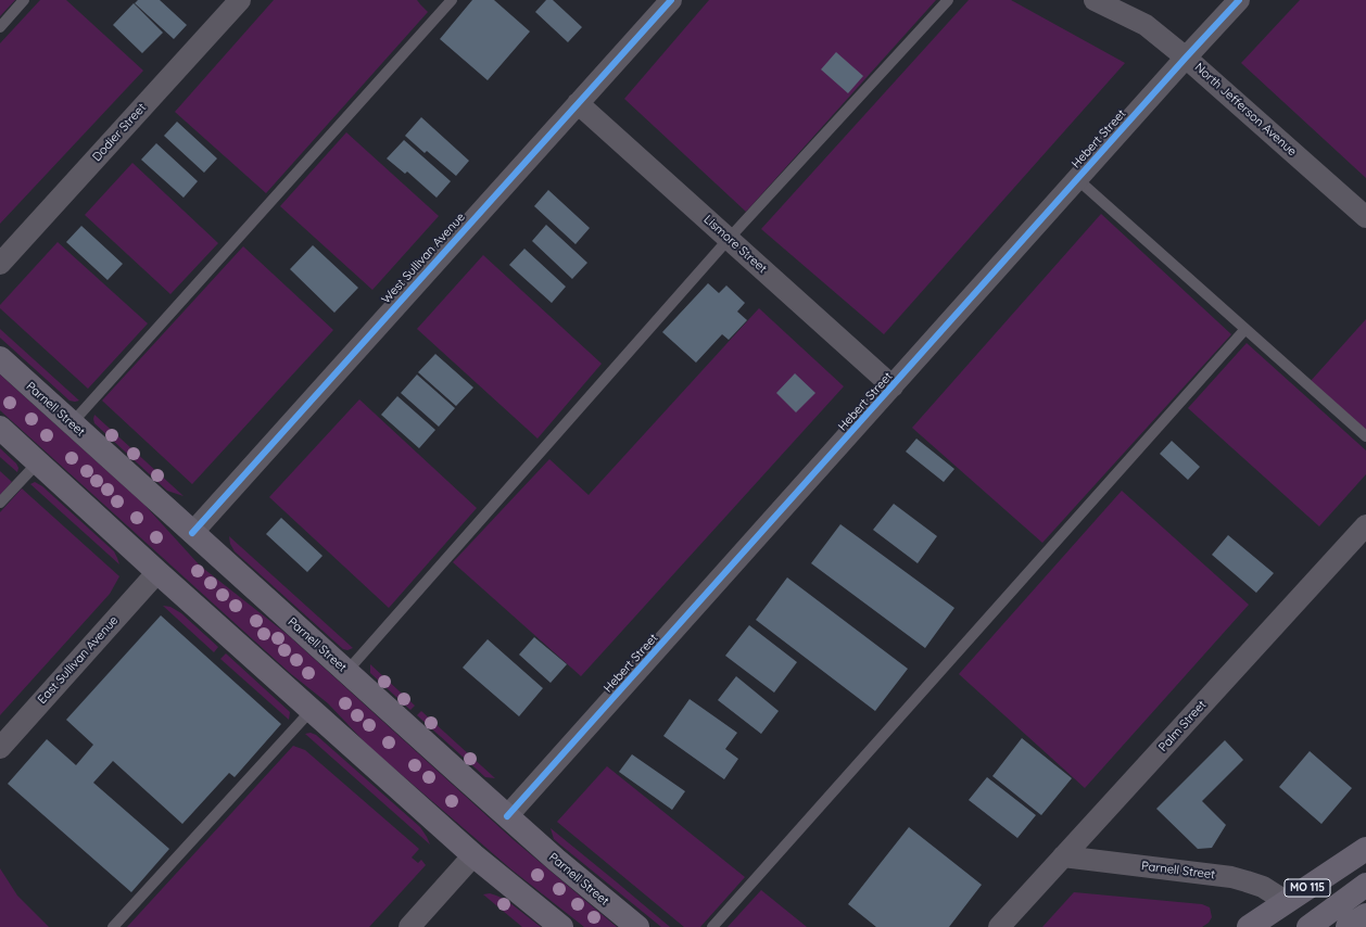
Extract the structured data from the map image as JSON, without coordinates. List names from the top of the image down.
{
  "streets": {
    "main road": ["Parnell Street", "MO 115"],
    "street": [
      "North Jefferson Avenue",
      "Dodier Street",
      "Hebert Street",
      "Lismore Street",
      "West Sullivan Avenue",
      "East Sullivan Avenue",
      "Palm Street"
    ]
  },
  "crossings": [
    ["North Jefferson Avenue", "Hebert Street"],
    ["Hebert Street", "Lismore Street"],
    ["Hebert Street", "Parnell Street"],
    ["Lismore Street", "West Sullivan Avenue"],
    ["West Sullivan Avenue", "Parnell Street"],
    ["Parnell Street", "Palm Street"],
    ["Parnell Street", "MO 115"]
  ]
}
